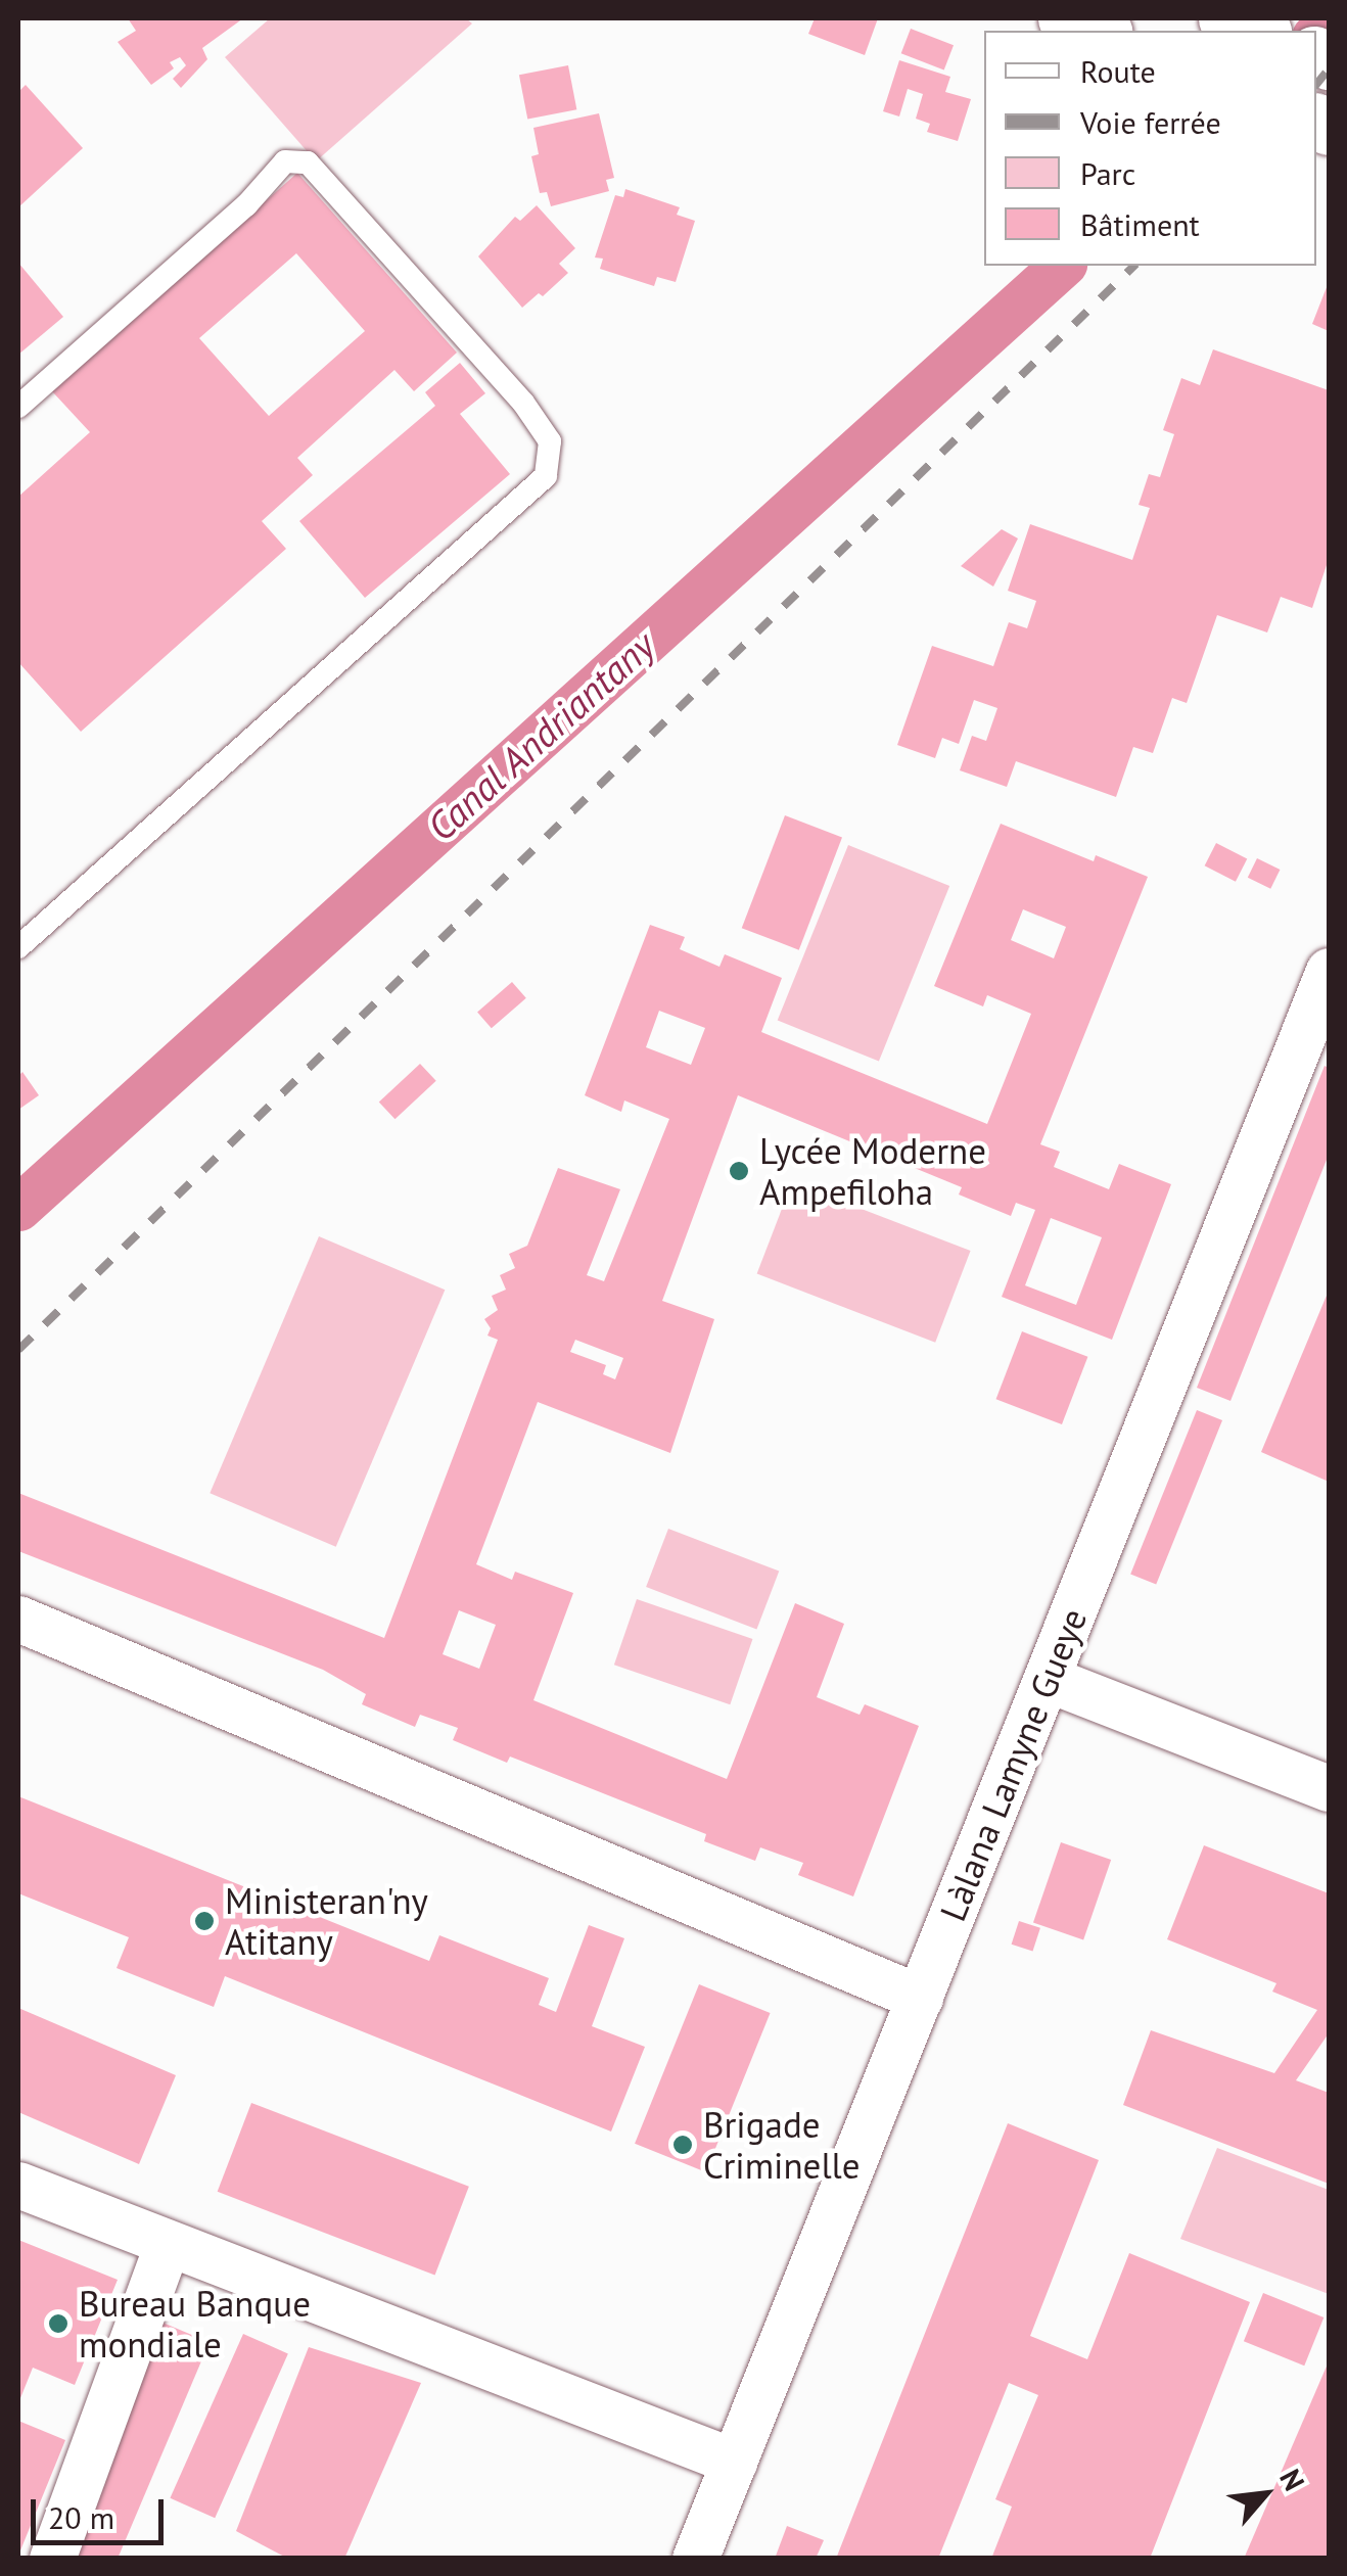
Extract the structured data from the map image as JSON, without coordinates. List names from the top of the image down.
{
  "streets": {
    "street": ["Làlana Lamyne Gueye"]
  },
  "water": ["Canal Andriantany"],
  "places": [
    "Lycée Moderne Ampefiloha",
    "Ministeran'ny Atitany",
    "Brigade Criminelle",
    "Bureau Banque mondiale"
  ],
  "legend": [
    "Route",
    "Voie ferrée",
    "Parc",
    "Bâtiment"
  ],
  "scale_bar": "20 m",
  "north": "top right"
}
